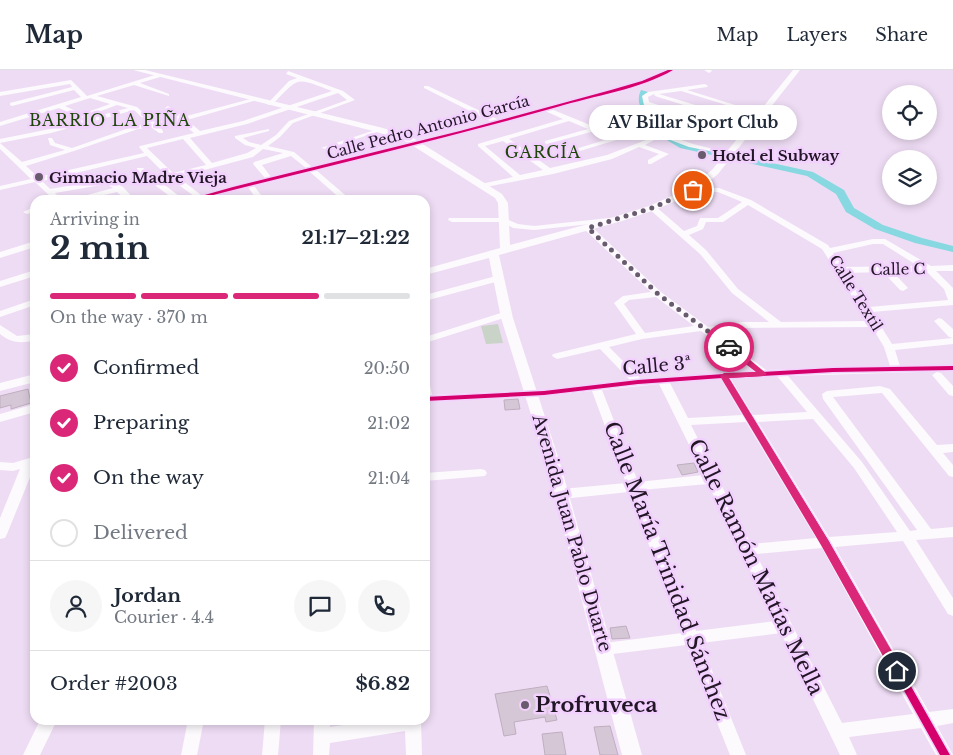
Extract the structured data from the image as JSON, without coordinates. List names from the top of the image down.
{
  "streets": {
    "main road": ["Avenida Juan Pablo Duarte"],
    "street": [
      "Calle Pedro Antonio García",
      "Calle C",
      "Calle Textil",
      "Calle 3ª",
      "Calle Ramón Matías Mella",
      "Calle María Trinidad Sánchez"
    ]
  },
  "crossings": [
    ["Calle Pedro Antonio García", "Avenida Juan Pablo Duarte"],
    ["Calle C", "Calle Textil"],
    ["Calle Textil", "Calle 3ª"],
    ["Calle 3ª", "Avenida Juan Pablo Duarte"],
    ["Calle 3ª", "Calle Ramón Matías Mella"],
    ["Calle 3ª", "Calle María Trinidad Sánchez"]
  ],
  "districts": ["BARRIO LA PIÑA", "GARCÍA"],
  "places": [
    "Hotel el Subway",
    "Gimnacio Madre Vieja",
    "AV Billar Sport Club",
    "Profruveca"
  ],
  "page": {
    "header": "Map",
    "nav": ["Map", "Layers", "Share"],
    "bubble": "AV Billar Sport Club",
    "heading": ["2 min", "Arriving in", "21:17–21:22"],
    "panel": [
      "Jordan",
      "Courier · 4.4",
      "Order #2003",
      "$6.82"
    ],
    "bar": "On the way · 370 m",
    "list": [
      ["Confirmed", "20:50"],
      ["Preparing", "21:02"],
      ["On the way", "21:04"],
      "Delivered"
    ]
  }
}
